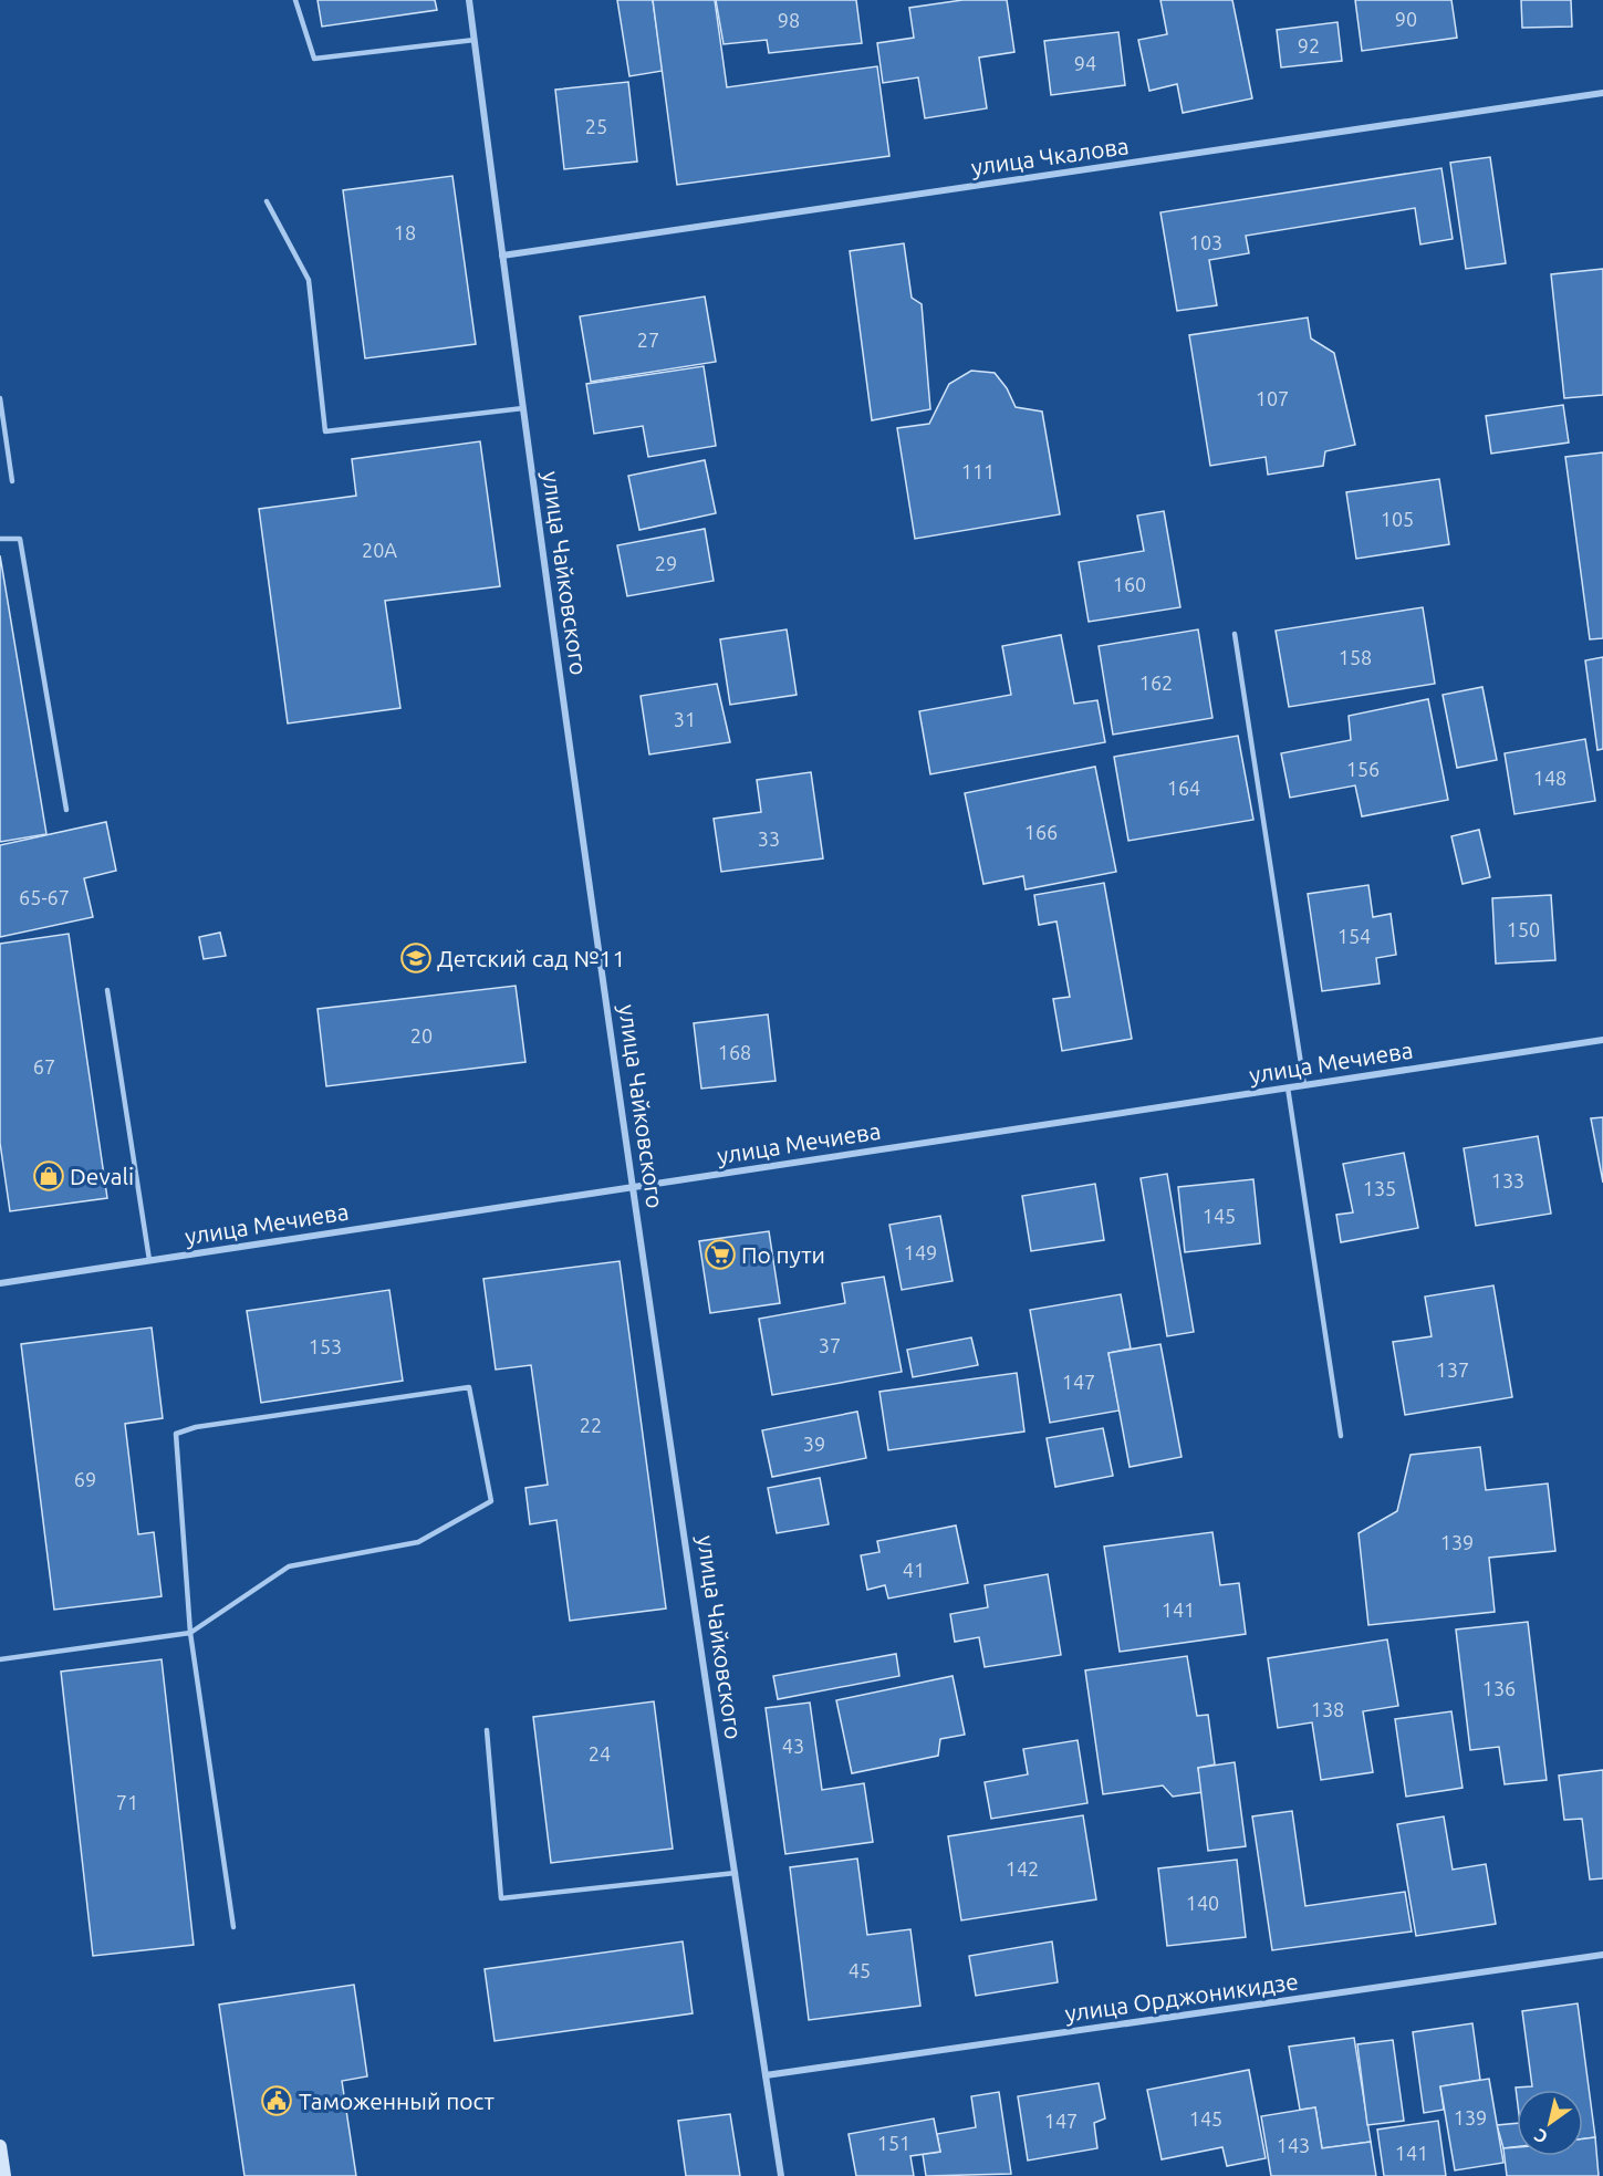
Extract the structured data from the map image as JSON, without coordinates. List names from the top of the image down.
{
  "streets": {
    "street": [
      "улица Чкалова",
      "улица Чайковского",
      "улица Мечиева",
      "улица Орджоникидзе"
    ]
  },
  "crossings": [
    ["улица Чкалова", "улица Чайковского"],
    ["улица Чайковского", "улица Мечиева"],
    ["улица Чайковского", "улица Орджоникидзе"]
  ],
  "places": {
    "school or university": ["Детский сад №11"],
    "shop": ["Devali"],
    "supermarket": ["По пути"],
    "public building": ["Таможенный пост"]
  },
  "house_numbers": [
    "90",
    "98",
    "92",
    "94",
    "25",
    "18",
    "103",
    "27",
    "107",
    "111",
    "105",
    "20А",
    "29",
    "160",
    "158",
    "162",
    "31",
    "156",
    "148",
    "164",
    "166",
    "33",
    "65-67",
    "150",
    "154",
    "20",
    "168",
    "67",
    "133",
    "135",
    "145",
    "149",
    "37",
    "153",
    "137",
    "147",
    "22",
    "39",
    "69",
    "139",
    "41",
    "141",
    "136",
    "138",
    "43",
    "24",
    "71",
    "142",
    "140",
    "45",
    "139",
    "145",
    "147",
    "151",
    "143",
    "141"
  ],
  "north": "bottom left"
}
